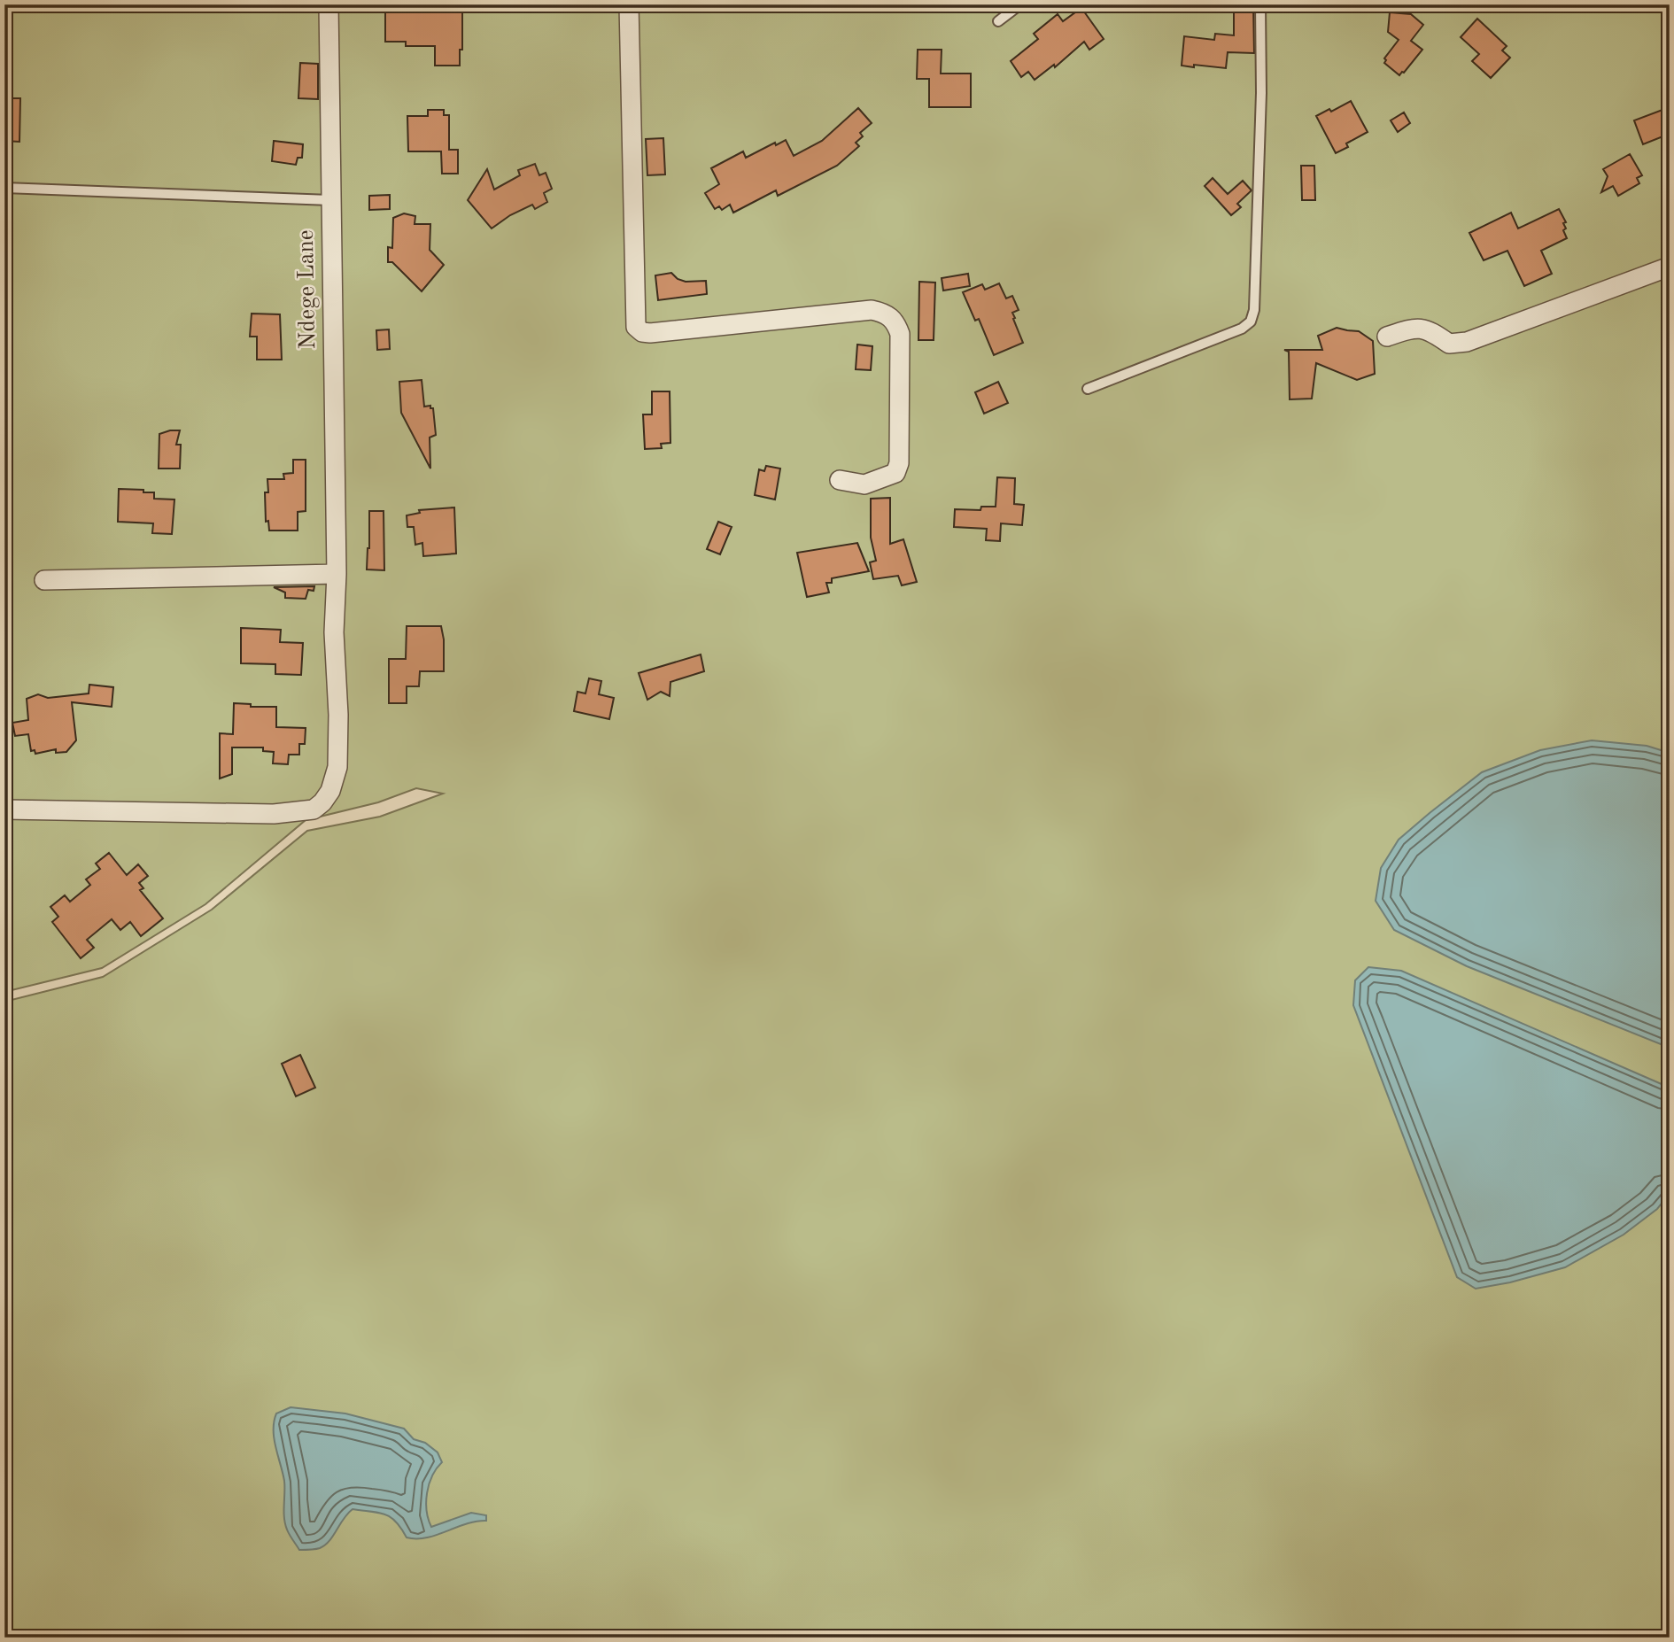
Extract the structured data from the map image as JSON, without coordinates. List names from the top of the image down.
{
  "streets": {
    "street": ["Ndege Lane"]
  }
}
